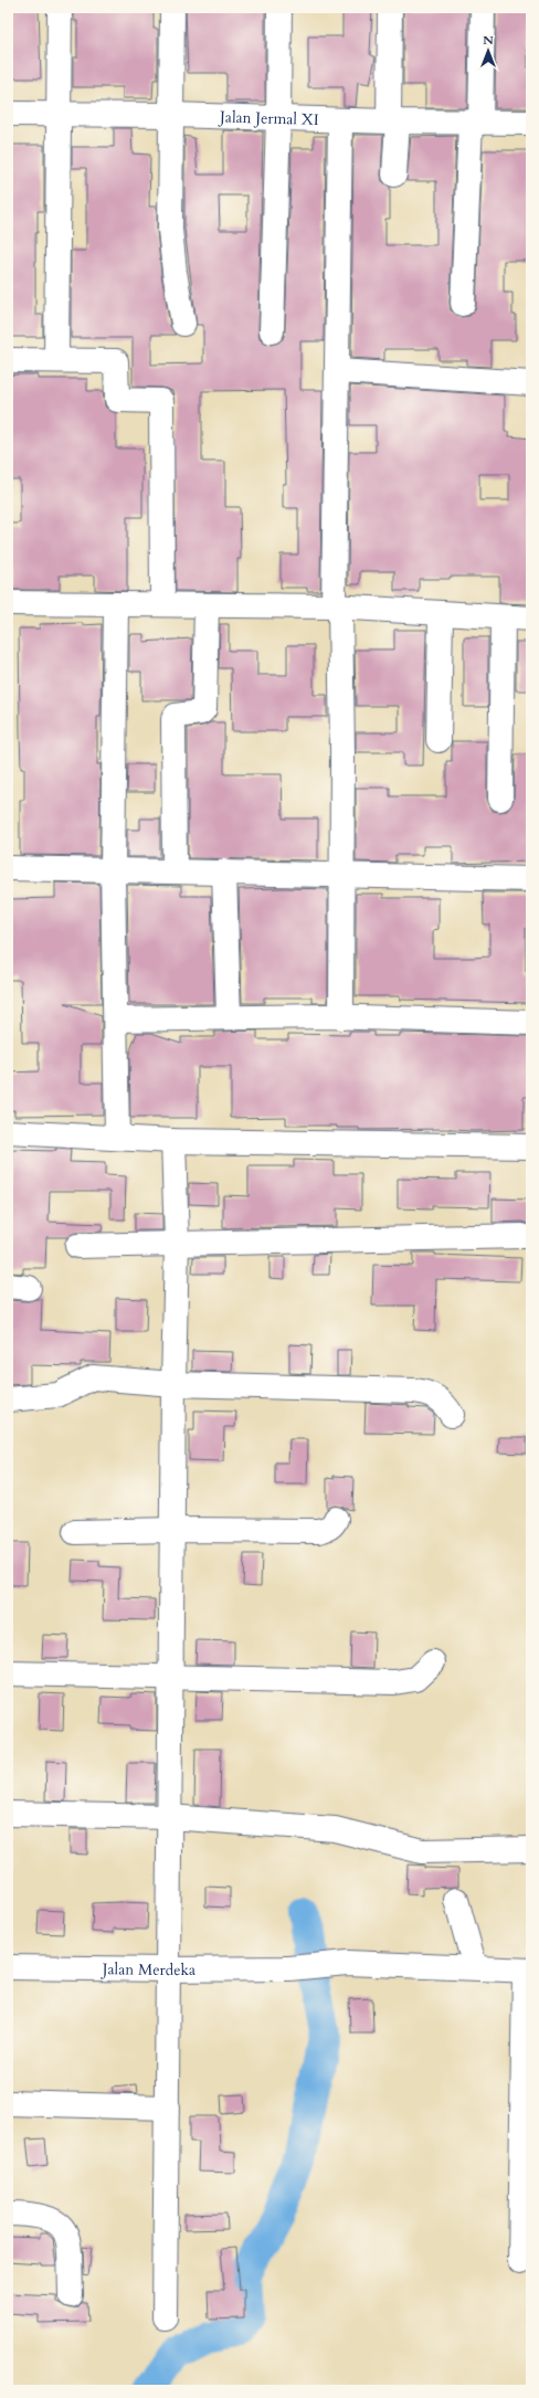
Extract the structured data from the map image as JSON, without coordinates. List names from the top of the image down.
{
  "streets": {
    "street": ["Jalan Jermal XI", "Jalan Merdeka"]
  },
  "north": "top"
}
